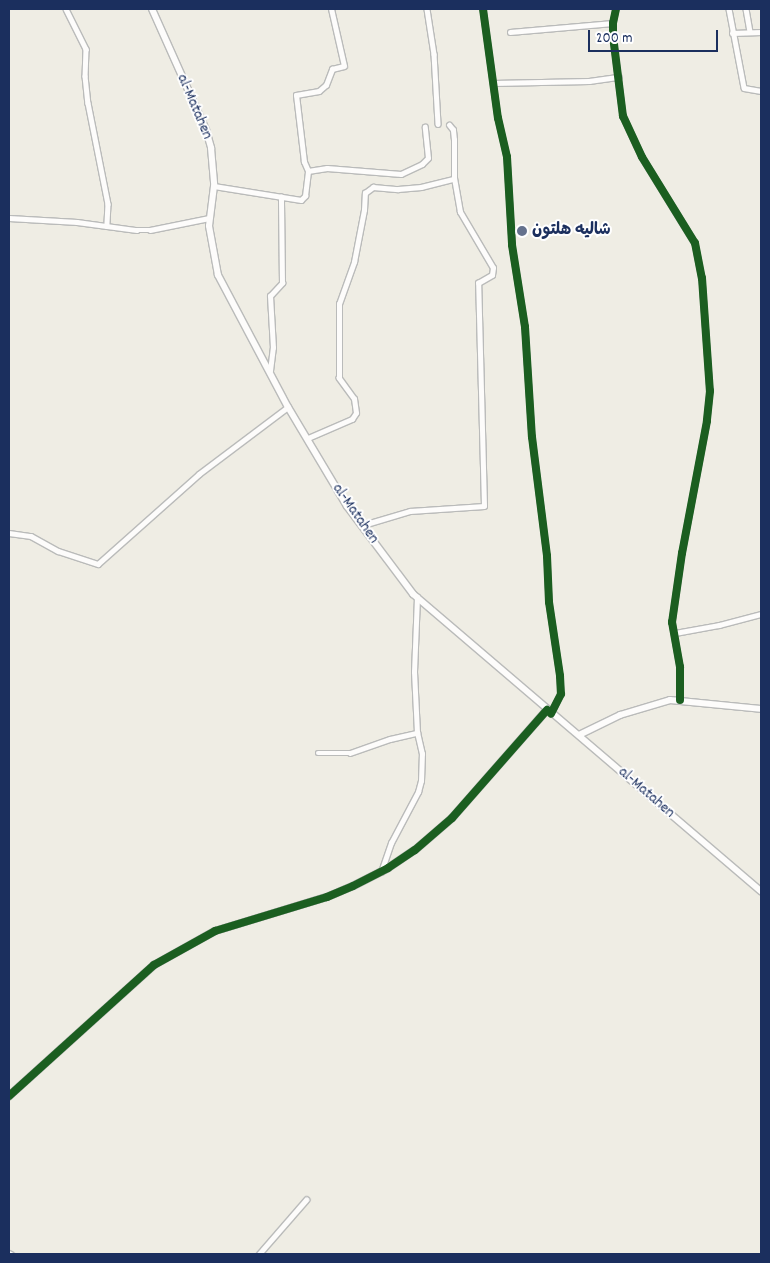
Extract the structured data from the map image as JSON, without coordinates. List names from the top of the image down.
{
  "streets": {
    "main road": ["al-Matahen"]
  },
  "places": ["شاليه هلتون"],
  "scale_bar": "200 m"
}
